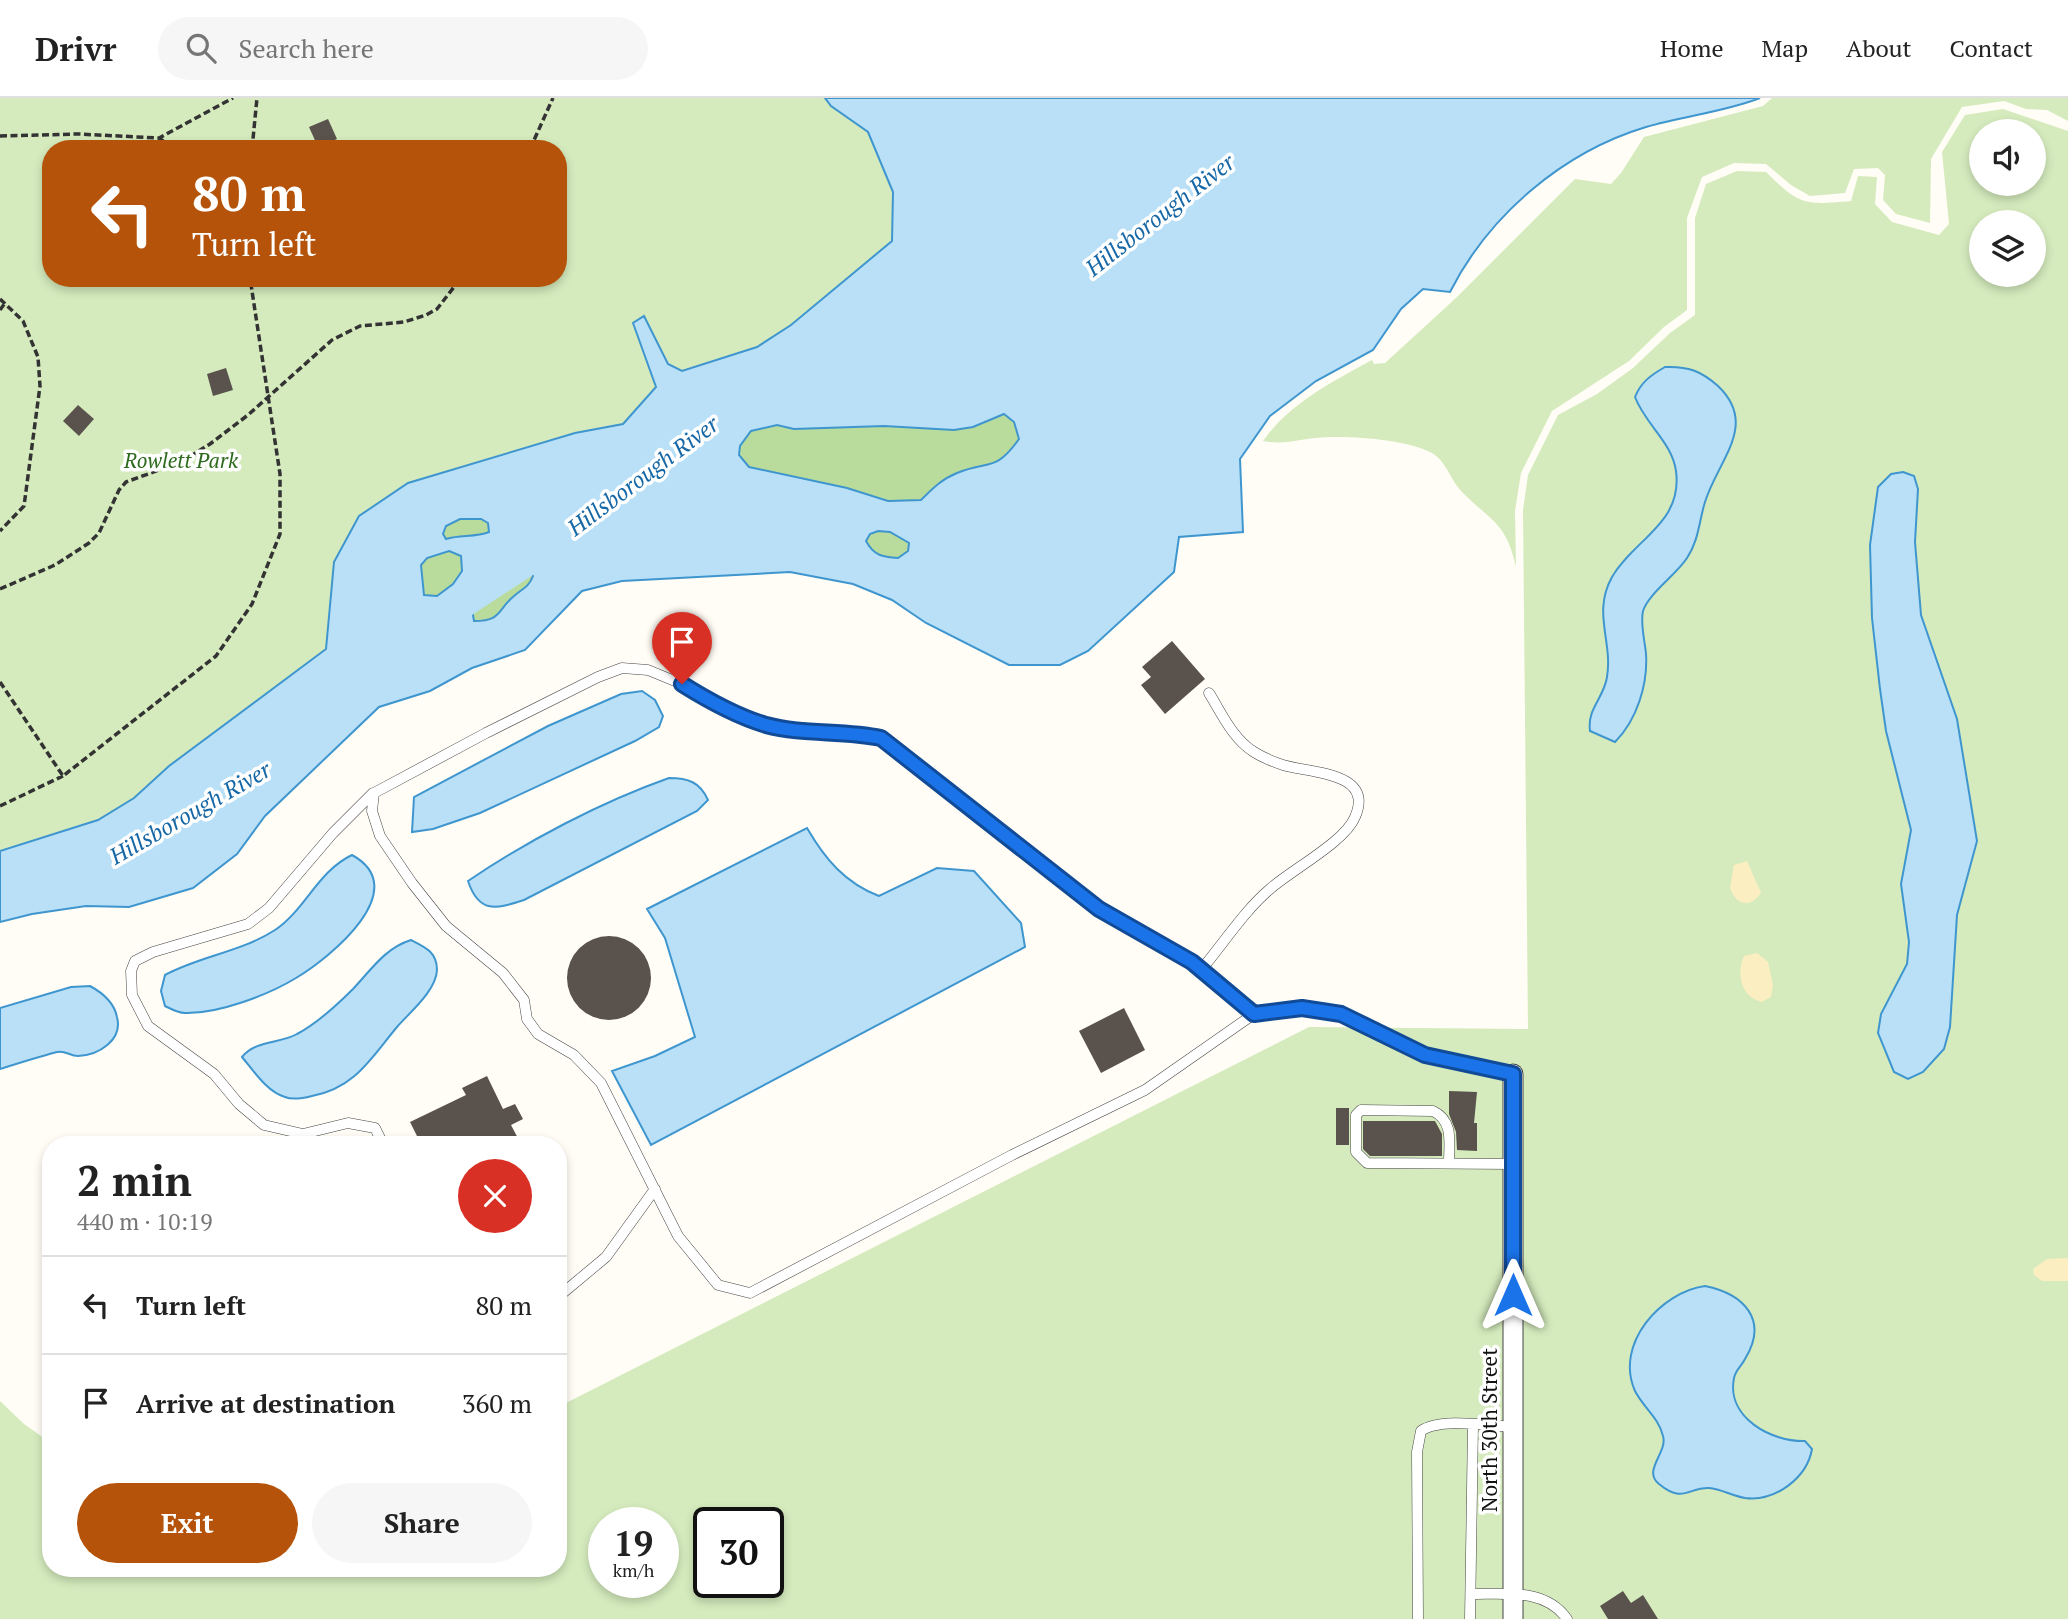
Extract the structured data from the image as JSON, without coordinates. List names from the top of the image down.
{
  "streets": {
    "street": ["North 30th Street"]
  },
  "water": ["Hillsborough River"],
  "parks": ["Rowlett Park"],
  "page": {
    "header": "Drivr",
    "search": "Search here",
    "nav": [
      "Home",
      "Map",
      "About",
      "Contact"
    ],
    "turn": ["80 m", "Turn left"],
    "heading": ["2 min", "440 m · 10:19"],
    "list": [
      {
        "name": "Turn left",
        "value": "80 m"
      },
      {
        "name": "Arrive at destination",
        "value": "360 m"
      }
    ],
    "buttons": ["Exit", "Share"],
    "speed": "19 km/h",
    "limit": "30"
  }
}
